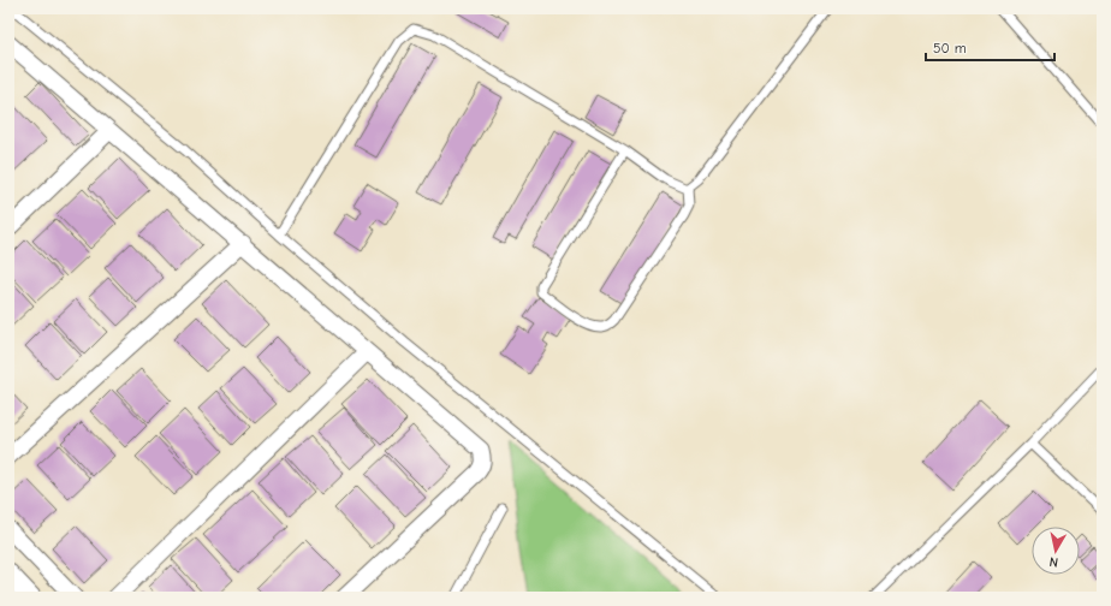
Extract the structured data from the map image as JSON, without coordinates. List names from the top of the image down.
{
  "scale_bar": "50 m",
  "north": "bottom"
}
